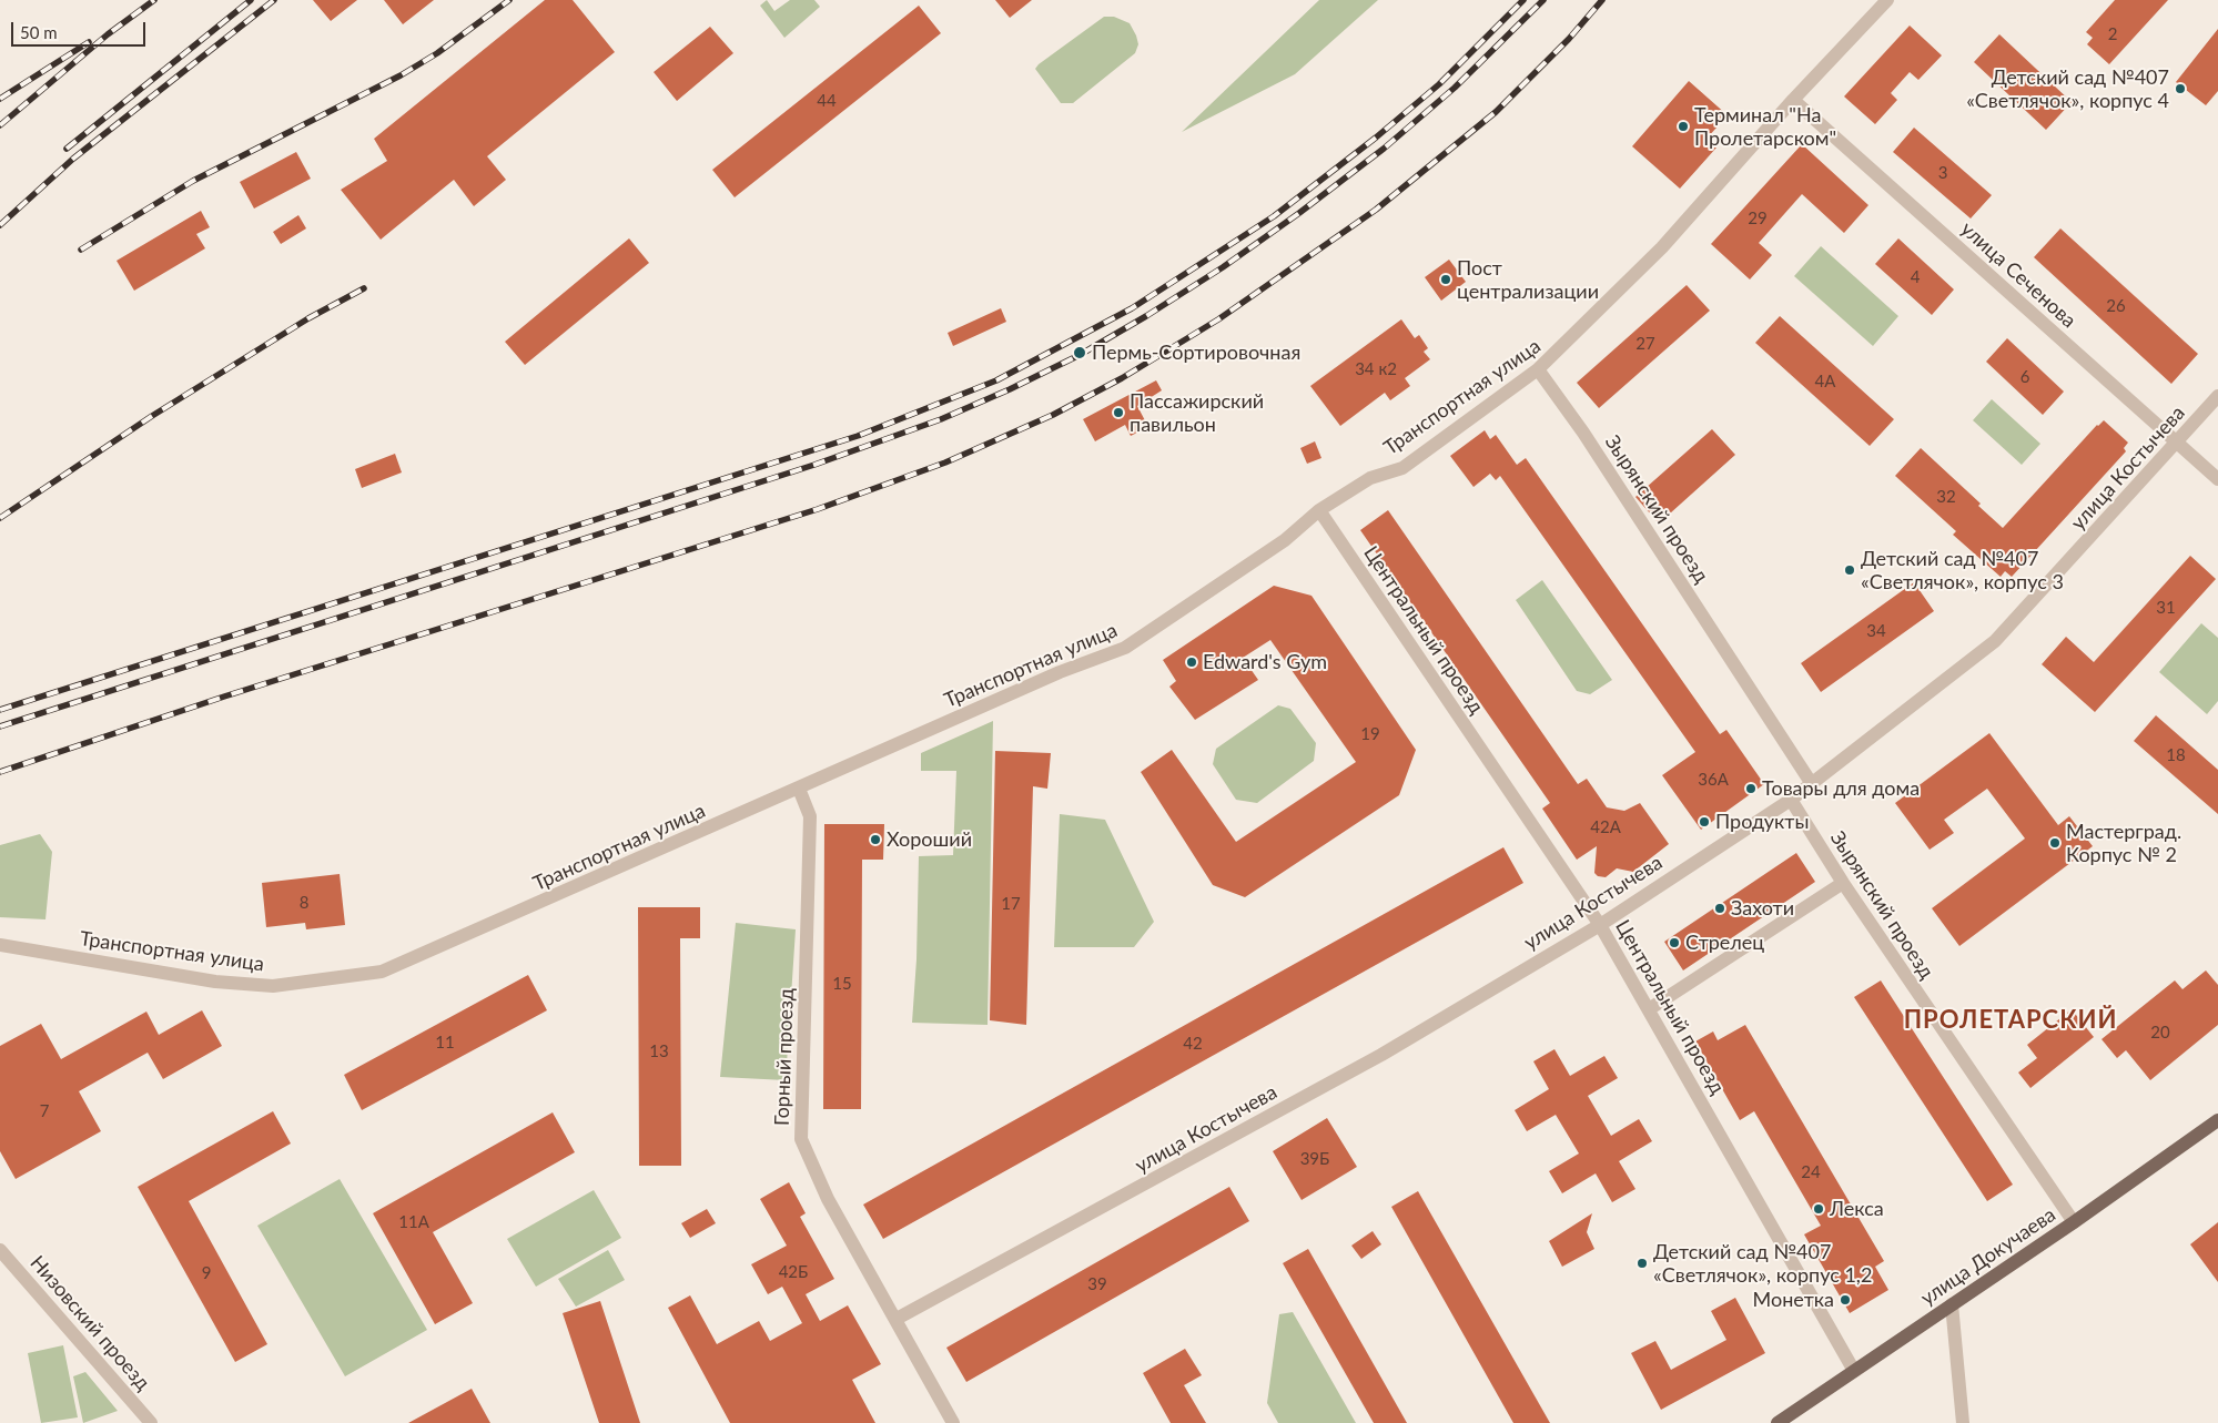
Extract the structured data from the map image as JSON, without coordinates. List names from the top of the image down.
{
  "streets": {
    "main road": ["улица Докучаева"],
    "street": [
      "улица Сеченова",
      "Транспортная улица",
      "улица Костычева",
      "Зырянский проезд",
      "Центральный проезд",
      "Горный проезд",
      "Низовский проезд"
    ]
  },
  "crossings": [
    ["улица Сеченова", "Транспортная улица"],
    ["улица Сеченова", "улица Костычева"],
    ["Транспортная улица", "Зырянский проезд"],
    ["Транспортная улица", "Центральный проезд"],
    ["Транспортная улица", "Горный проезд"],
    ["улица Костычева", "Зырянский проезд"],
    ["улица Костычева", "Центральный проезд"],
    ["улица Костычева", "Горный проезд"],
    ["Зырянский проезд", "улица Докучаева"],
    ["Центральный проезд", "улица Докучаева"]
  ],
  "districts": ["ПРОЛЕТАРСКИЙ"],
  "places": [
    "Детский сад №407 «Светлячок», корпус 4",
    "Терминал \"На Пролетарском\"",
    "Пост централизации",
    "Пермь-Сортировочная",
    "Пассажирский павильон",
    "Детский сад №407 «Светлячок», корпус 3",
    "Edward's Gym",
    "Товары для дома",
    "Продукты",
    "Хороший",
    "Мастерград. Корпус № 2",
    "Захоти",
    "Стрелец",
    "Лекса",
    "Детский сад №407 «Светлячок», корпус 1,2",
    "Монетка"
  ],
  "house_numbers": [
    "2",
    "44",
    "3",
    "29",
    "4",
    "26",
    "27",
    "34 к2",
    "6",
    "4А",
    "32",
    "31",
    "34",
    "19",
    "18",
    "36А",
    "42А",
    "8",
    "17",
    "15",
    "20",
    "11",
    "42",
    "13",
    "7",
    "39Б",
    "24",
    "11А",
    "42Б",
    "9",
    "39"
  ],
  "scale_bar": "50 m"
}
